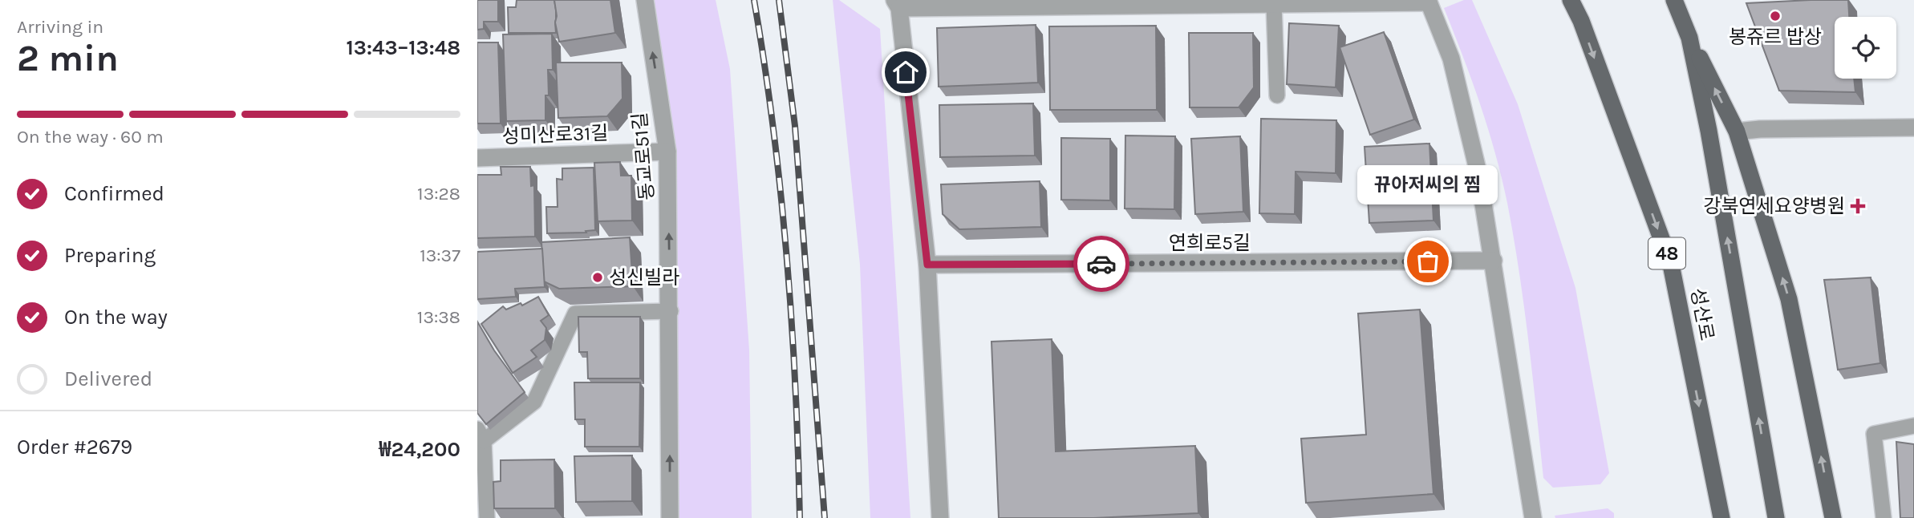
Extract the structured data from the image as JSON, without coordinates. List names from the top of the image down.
{
  "streets": {
    "main road": ["48", "성산로"],
    "street": ["성미산로31길", "동교로51길", "연희로5길"]
  },
  "crossings": [
    ["성미산로31길", "동교로51길"]
  ],
  "one_way": ["동교로51길"],
  "places": {
    "other": ["봉쥬르 밥상", "뀨아저씨의 찜", "성신빌라"],
    "health": ["강북연세요양병원"]
  },
  "page": {
    "heading": ["2 min", "Arriving in", "13:43–13:48"],
    "panel": ["Order #2679", "₩24,200"],
    "bar": "On the way · 60 m",
    "list": [
      ["Confirmed", "13:28"],
      ["Preparing", "13:37"],
      ["On the way", "13:38"],
      "Delivered"
    ],
    "bubble": "뀨아저씨의 찜"
  }
}
